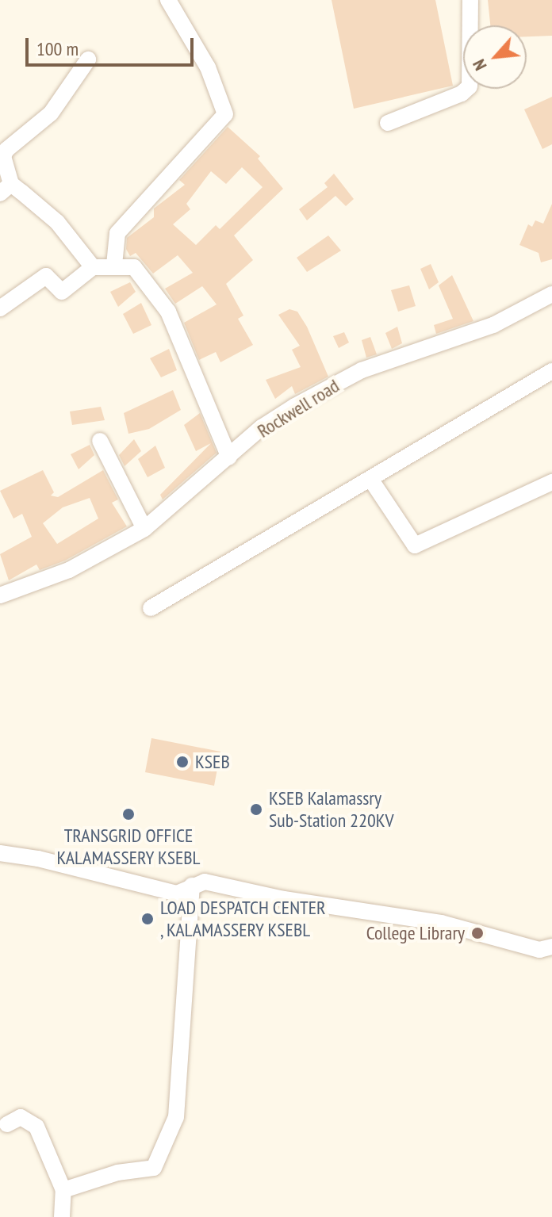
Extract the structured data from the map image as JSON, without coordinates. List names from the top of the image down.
{
  "streets": {
    "street": ["Rockwell road"]
  },
  "places": [
    "KSEB",
    "KSEB Kalamassry Sub-Station 220KV",
    "TRANSGRID OFFICE KALAMASSERY KSEBL",
    "LOAD DESPATCH CENTER , KALAMASSERY KSEBL",
    "College Library"
  ],
  "scale_bar": "100 m",
  "north": "bottom left"
}
